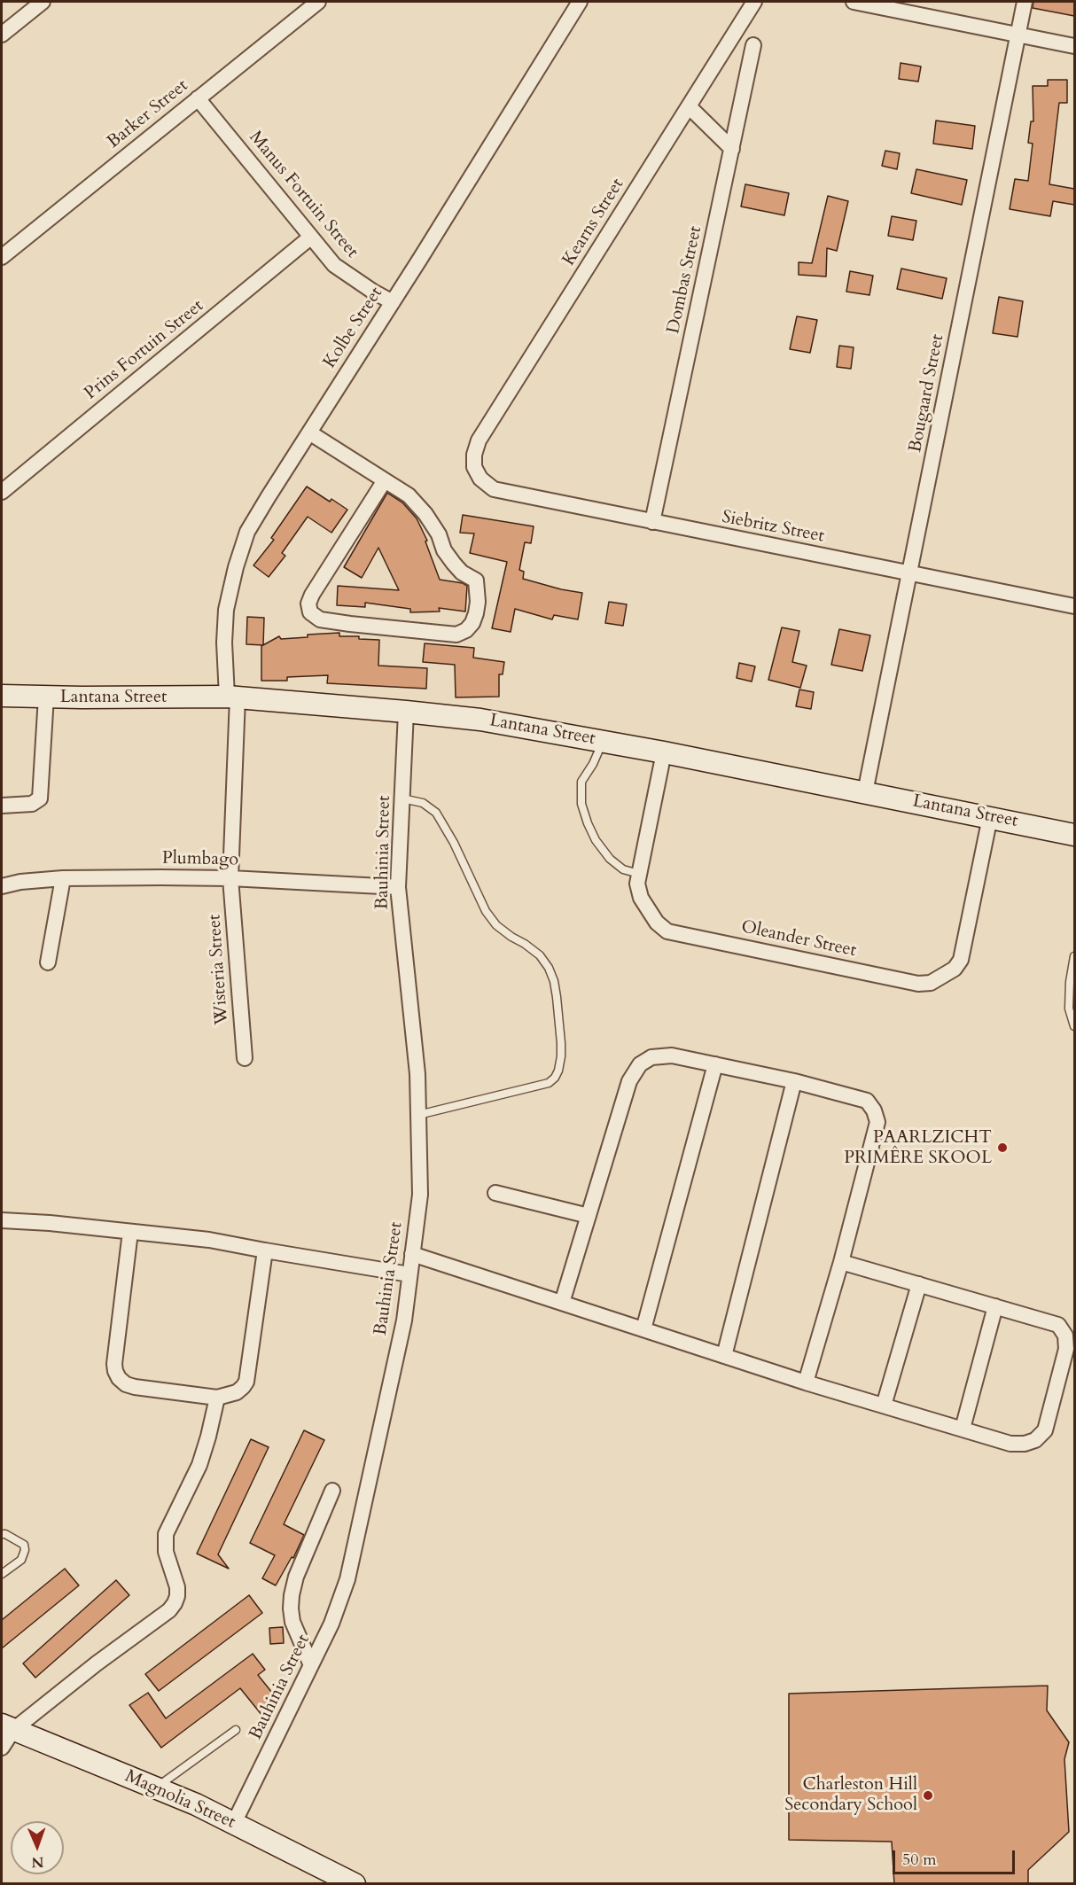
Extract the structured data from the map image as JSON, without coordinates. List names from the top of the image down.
{
  "streets": {
    "street": [
      "Barker Street",
      "Manus Fortuin Street",
      "Kearns Street",
      "Dombas Street",
      "Kolbe Street",
      "Prins Fortuin Street",
      "Bougaard Street",
      "Siebritz Street",
      "Lantana Street",
      "Bauhinia Street",
      "Plumbago",
      "Oleander Street",
      "Wisteria Street",
      "Magnolia Street"
    ]
  },
  "crossings": [
    ["Barker Street", "Manus Fortuin Street"],
    ["Manus Fortuin Street", "Kolbe Street"],
    ["Manus Fortuin Street", "Prins Fortuin Street"],
    ["Kearns Street", "Siebritz Street"],
    ["Dombas Street", "Siebritz Street"],
    ["Kolbe Street", "Lantana Street"],
    ["Kolbe Street", "Wisteria Street"],
    ["Bougaard Street", "Siebritz Street"],
    ["Bougaard Street", "Lantana Street"],
    ["Lantana Street", "Bauhinia Street"],
    ["Lantana Street", "Oleander Street"],
    ["Lantana Street", "Wisteria Street"],
    ["Bauhinia Street", "Plumbago"],
    ["Bauhinia Street", "Magnolia Street"],
    ["Plumbago", "Wisteria Street"]
  ],
  "places": ["PAARLZICHT PRIMÊRE SKOOL", "Charleston Hill Secondary School"],
  "scale_bar": "50 m",
  "north": "bottom"
}
